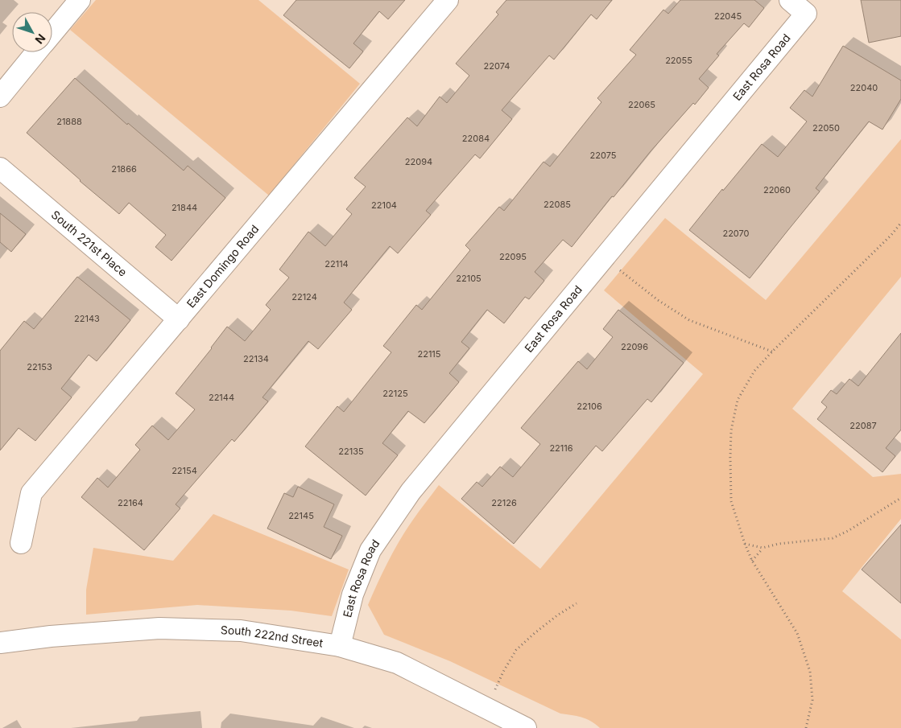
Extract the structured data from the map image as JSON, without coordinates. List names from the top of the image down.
{
  "streets": {
    "street": [
      "East Rosa Road",
      "South 221st Place",
      "East Domingo Road",
      "South 222nd Street"
    ]
  },
  "crossings": [
    ["East Rosa Road", "South 222nd Street"],
    ["South 221st Place", "East Domingo Road"]
  ],
  "house_numbers": [
    "22045",
    "22055",
    "22074",
    "22040",
    "22065",
    "21888",
    "22050",
    "22084",
    "22075",
    "22094",
    "21866",
    "22060",
    "22085",
    "22104",
    "21844",
    "22070",
    "22095",
    "22114",
    "22105",
    "22124",
    "22143",
    "22096",
    "22115",
    "22134",
    "22153",
    "22125",
    "22144",
    "22106",
    "22087",
    "22116",
    "22135",
    "22154",
    "22164",
    "22126",
    "22145"
  ],
  "north": "bottom right"
}
